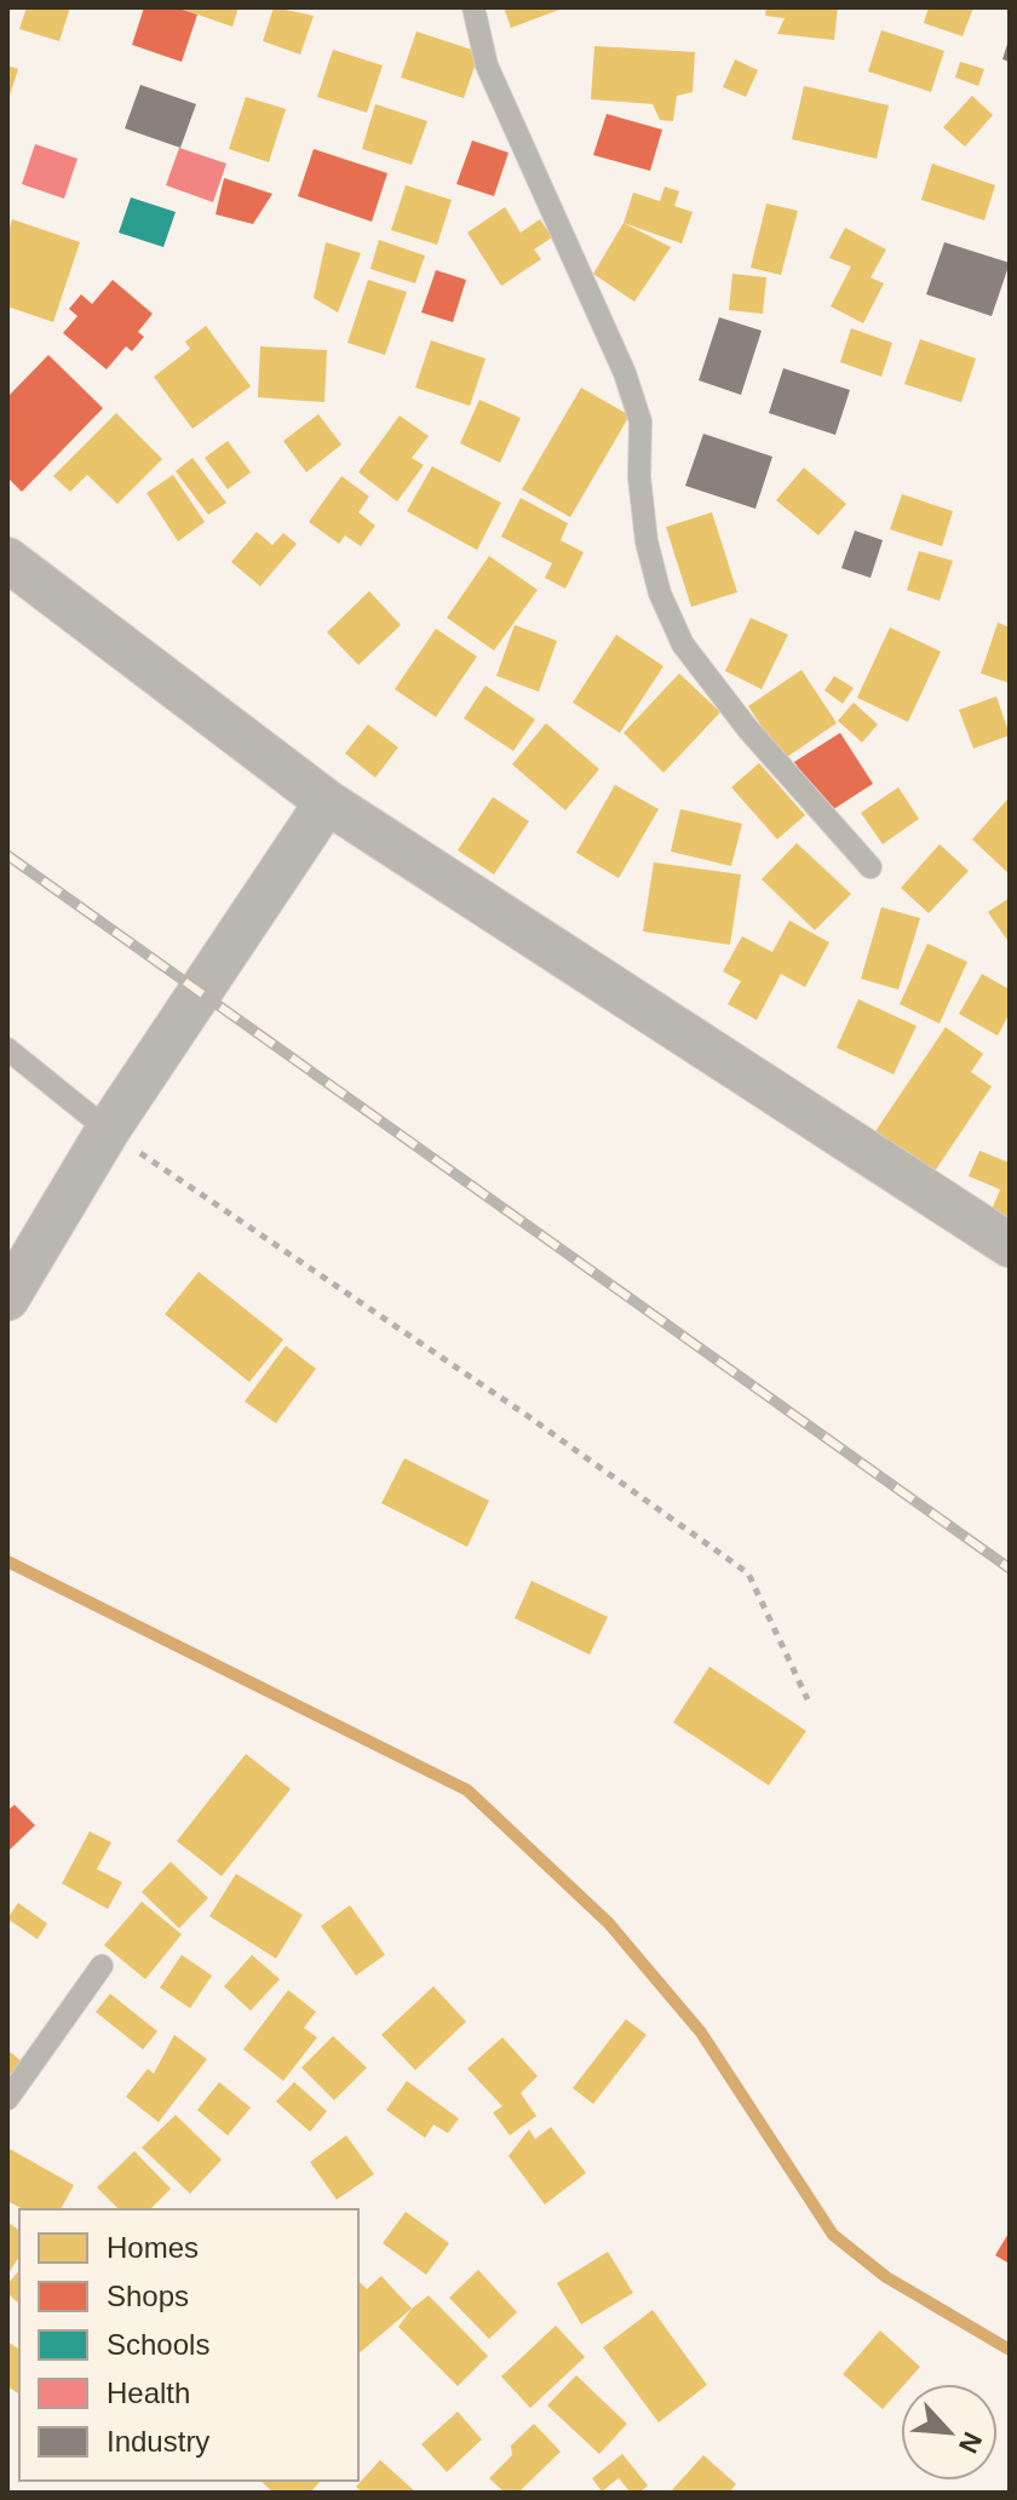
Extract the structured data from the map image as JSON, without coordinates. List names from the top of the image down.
{
  "legend": [
    "Homes",
    "Shops",
    "Schools",
    "Health",
    "Industry"
  ],
  "north": "bottom right"
}
